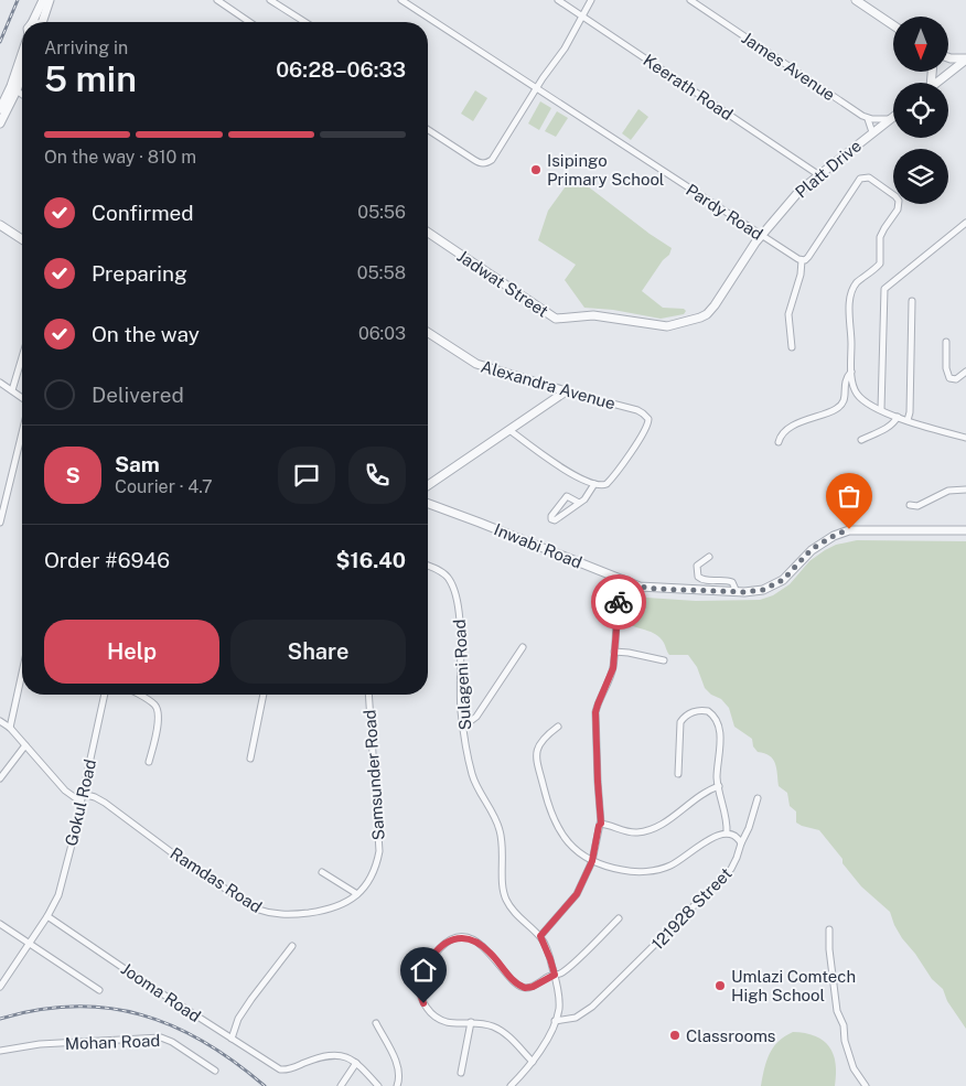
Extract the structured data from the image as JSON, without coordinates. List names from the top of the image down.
{
  "streets": {
    "street": [
      "James Avenue",
      "Keerath Road",
      "Platt Drive",
      "Pardy Road",
      "Jadwat Street",
      "Alexandra Avenue",
      "Inwabi Road",
      "Sulageni Road",
      "Samsunder Road",
      "Gokul Road",
      "Ramdas Road",
      "121928 Street",
      "Jooma Road",
      "Mohan Road"
    ]
  },
  "crossings": [
    ["Keerath Road", "Platt Drive"],
    ["Platt Drive", "Pardy Road"],
    ["Platt Drive", "Jadwat Street"],
    ["Samsunder Road", "Ramdas Road"],
    ["Gokul Road", "Ramdas Road"],
    ["Gokul Road", "Jooma Road"]
  ],
  "places": ["Isipingo Primary School", "Umlazi Comtech High School", "Classrooms"],
  "north": "bottom",
  "page": {
    "heading": ["5 min", "Arriving in", "06:28–06:33"],
    "panel": [
      "Sam",
      "Courier · 4.7",
      "Order #6946",
      "$16.40"
    ],
    "bar": "On the way · 810 m",
    "list": [
      ["Confirmed", "05:56"],
      ["Preparing", "05:58"],
      ["On the way", "06:03"],
      "Delivered"
    ],
    "round": "S",
    "buttons": ["Help", "Share"]
  }
}
